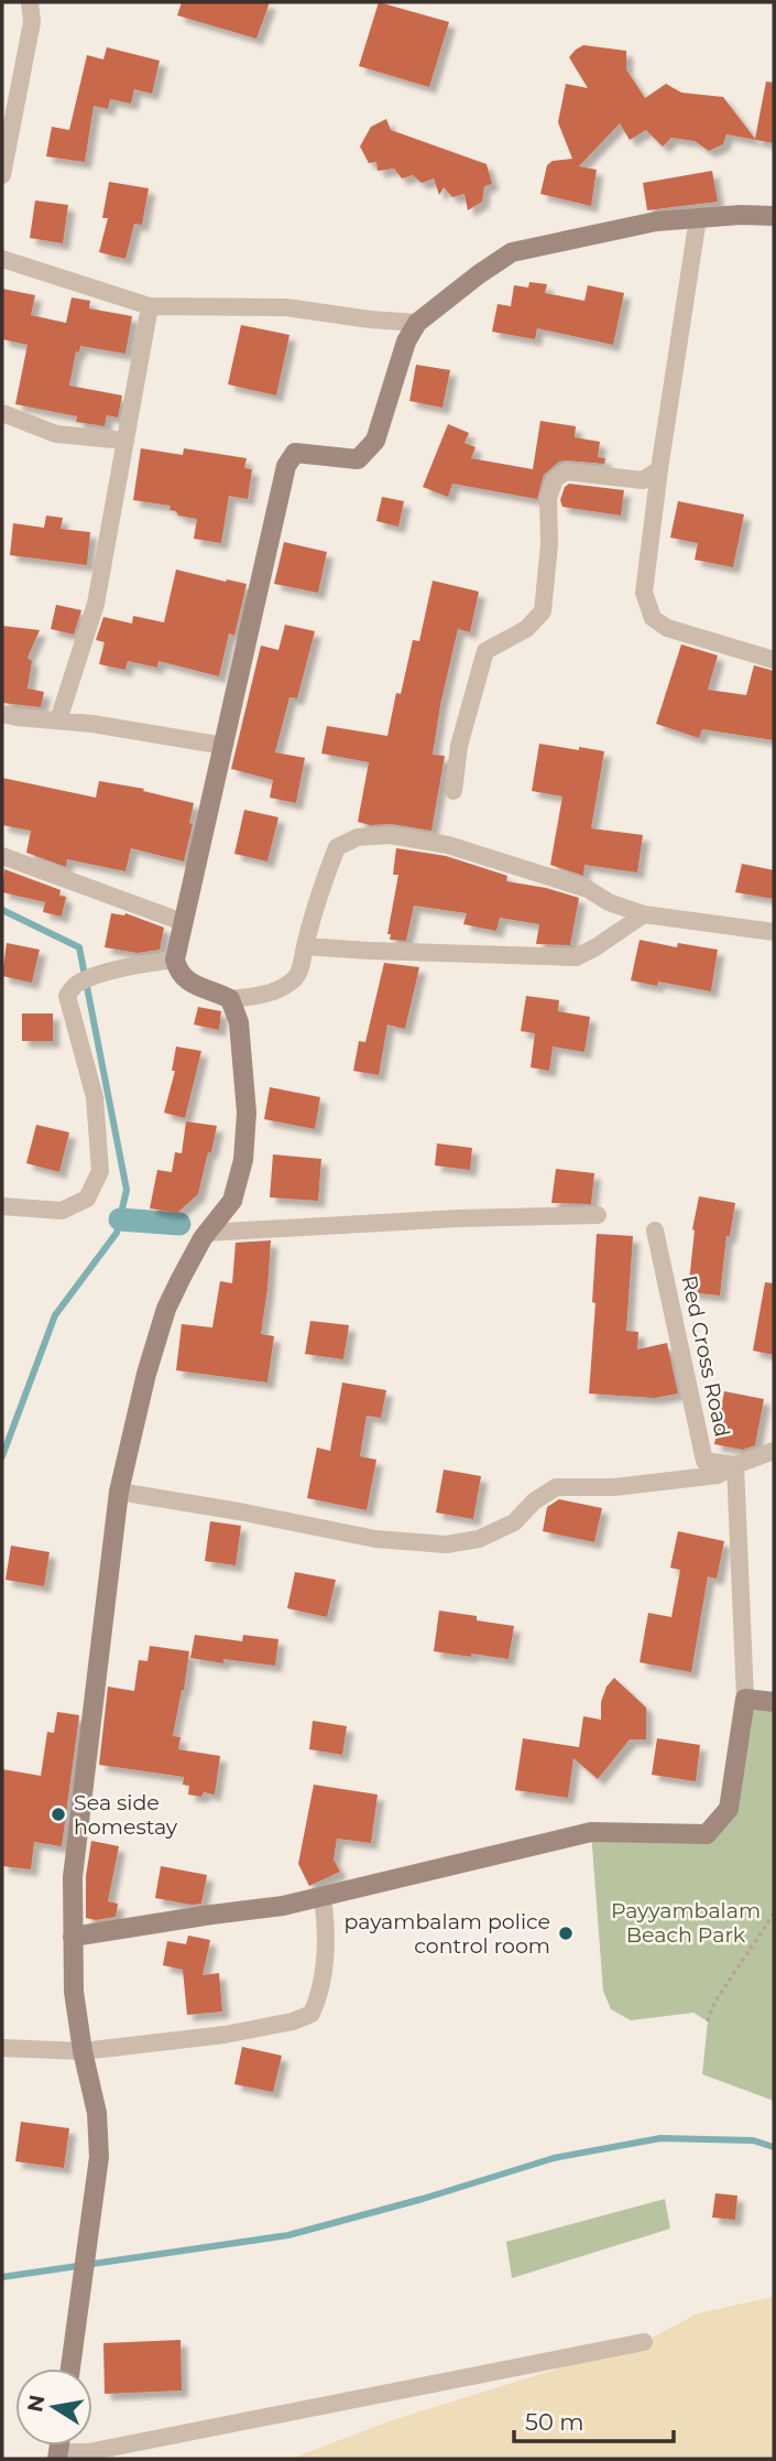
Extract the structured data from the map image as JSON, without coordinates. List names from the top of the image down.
{
  "streets": {
    "street": ["Red Cross Road"]
  },
  "parks": ["Payyambalam Beach Park"],
  "places": ["Sea side homestay", "payambalam police control room"],
  "scale_bar": "50 m",
  "north": "left"
}
